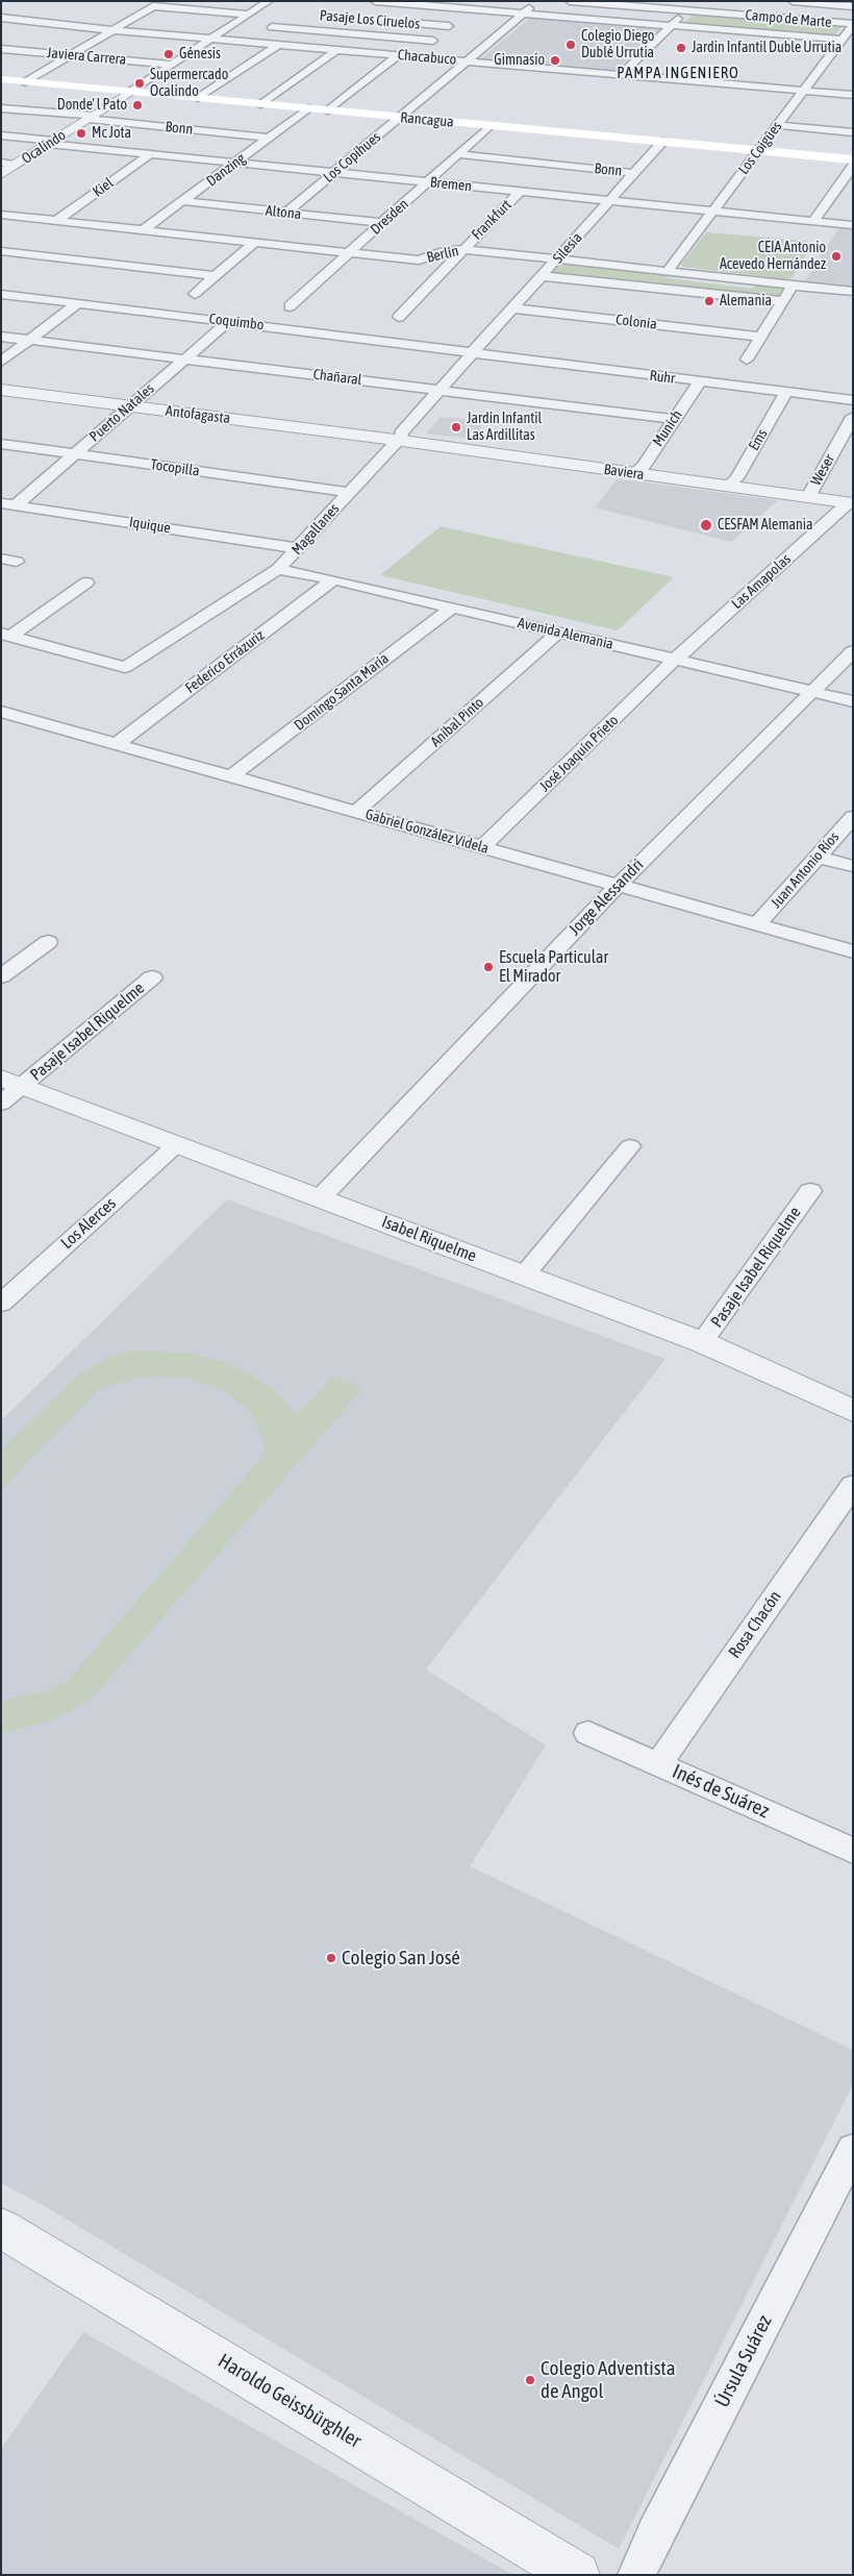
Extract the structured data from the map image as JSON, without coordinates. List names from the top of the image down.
{
  "streets": {
    "main road": ["Rancagua"],
    "street": [
      "Campo de Marte",
      "Pasaje Los Ciruelos",
      "Javiera Carrera",
      "Chacabuco",
      "Bonn",
      "Ocalindo",
      "Los Coigües",
      "Los Copihues",
      "Danzing",
      "Bremen",
      "Kiel",
      "Altona",
      "Dresden",
      "Frankfurt",
      "Silesia",
      "Berlín",
      "Coquimbo",
      "Colonia",
      "Chañaral",
      "Ruhr",
      "Puerto Natales",
      "Antofagasta",
      "Munich",
      "Ems",
      "Tocopilla",
      "Weser",
      "Baviera",
      "Iquique",
      "Magallanes",
      "Las Amapolas",
      "Avenida Alemania",
      "Federico Errázuriz",
      "Domingo Santa María",
      "Aníbal Pinto",
      "José Joaquín Prieto",
      "Gabriel González Videla",
      "Juan Antonio Ríos",
      "Jorge Alessandri",
      "Pasaje Isabel Riquelme",
      "Los Alerces",
      "Isabel Riquelme",
      "Rosa Chacón",
      "Inés de Suárez",
      "Úrsula Suárez",
      "Haroldo Geissbürghler"
    ]
  },
  "crossings": [
    ["Campo de Marte", "Los Coigües"],
    ["Javiera Carrera", "Ocalindo"],
    ["Chacabuco", "Ocalindo"],
    ["Chacabuco", "Los Coigües"],
    ["Chacabuco", "Los Copihues"],
    ["Rancagua", "Ocalindo"],
    ["Rancagua", "Los Coigües"],
    ["Rancagua", "Los Copihues"],
    ["Rancagua", "Danzing"],
    ["Rancagua", "Dresden"],
    ["Rancagua", "Silesia"],
    ["Bonn", "Ocalindo"],
    ["Bonn", "Danzing"],
    ["Bonn", "Dresden"],
    ["Bonn", "Silesia"],
    ["Ocalindo", "Bremen"],
    ["Los Coigües", "Bremen"],
    ["Los Coigües", "Berlín"],
    ["Los Copihues", "Bremen"],
    ["Los Copihues", "Altona"],
    ["Danzing", "Bremen"],
    ["Danzing", "Altona"],
    ["Danzing", "Berlín"],
    ["Bremen", "Kiel"],
    ["Bremen", "Dresden"],
    ["Bremen", "Frankfurt"],
    ["Bremen", "Silesia"],
    ["Kiel", "Berlín"],
    ["Altona", "Dresden"],
    ["Dresden", "Berlín"],
    ["Frankfurt", "Berlín"],
    ["Silesia", "Berlín"],
    ["Silesia", "Coquimbo"],
    ["Silesia", "Colonia"],
    ["Silesia", "Ruhr"],
    ["Silesia", "Magallanes"],
    ["Coquimbo", "Ruhr"],
    ["Coquimbo", "Puerto Natales"],
    ["Coquimbo", "Magallanes"],
    ["Chañaral", "Puerto Natales"],
    ["Chañaral", "Munich"],
    ["Chañaral", "Magallanes"],
    ["Ruhr", "Munich"],
    ["Ruhr", "Ems"],
    ["Ruhr", "Magallanes"],
    ["Puerto Natales", "Antofagasta"],
    ["Puerto Natales", "Tocopilla"],
    ["Puerto Natales", "Iquique"],
    ["Antofagasta", "Baviera"],
    ["Antofagasta", "Magallanes"],
    ["Munich", "Baviera"],
    ["Ems", "Baviera"],
    ["Tocopilla", "Magallanes"],
    ["Weser", "Baviera"],
    ["Baviera", "Magallanes"],
    ["Baviera", "Las Amapolas"],
    ["Iquique", "Magallanes"],
    ["Magallanes", "Avenida Alemania"],
    ["Las Amapolas", "Avenida Alemania"],
    ["Las Amapolas", "José Joaquín Prieto"],
    ["Avenida Alemania", "Federico Errázuriz"],
    ["Avenida Alemania", "Domingo Santa María"],
    ["Avenida Alemania", "Aníbal Pinto"],
    ["Avenida Alemania", "José Joaquín Prieto"],
    ["Avenida Alemania", "Jorge Alessandri"],
    ["Federico Errázuriz", "Gabriel González Videla"],
    ["Domingo Santa María", "Gabriel González Videla"],
    ["Aníbal Pinto", "Gabriel González Videla"],
    ["José Joaquín Prieto", "Gabriel González Videla"],
    ["Gabriel González Videla", "Juan Antonio Ríos"],
    ["Gabriel González Videla", "Jorge Alessandri"],
    ["Jorge Alessandri", "Isabel Riquelme"],
    ["Pasaje Isabel Riquelme", "Isabel Riquelme"],
    ["Los Alerces", "Isabel Riquelme"],
    ["Rosa Chacón", "Inés de Suárez"]
  ],
  "districts": ["PAMPA INGENIERO"],
  "places": [
    "Colegio Diego Dublé Urrutia",
    "Jardin Infantil Duble Urrutia",
    "Génesis",
    "Gimnasio",
    "Supermercado Ocalindo",
    "Donde' l Pato",
    "Mc Jota",
    "CEIA Antonio Acevedo Hernández",
    "Alemania",
    "Jardín Infantil Las Ardillitas",
    "CESFAM Alemania",
    "Escuela Particular El Mirador",
    "Colegio San José",
    "Colegio Adventista de Angol"
  ]
}
